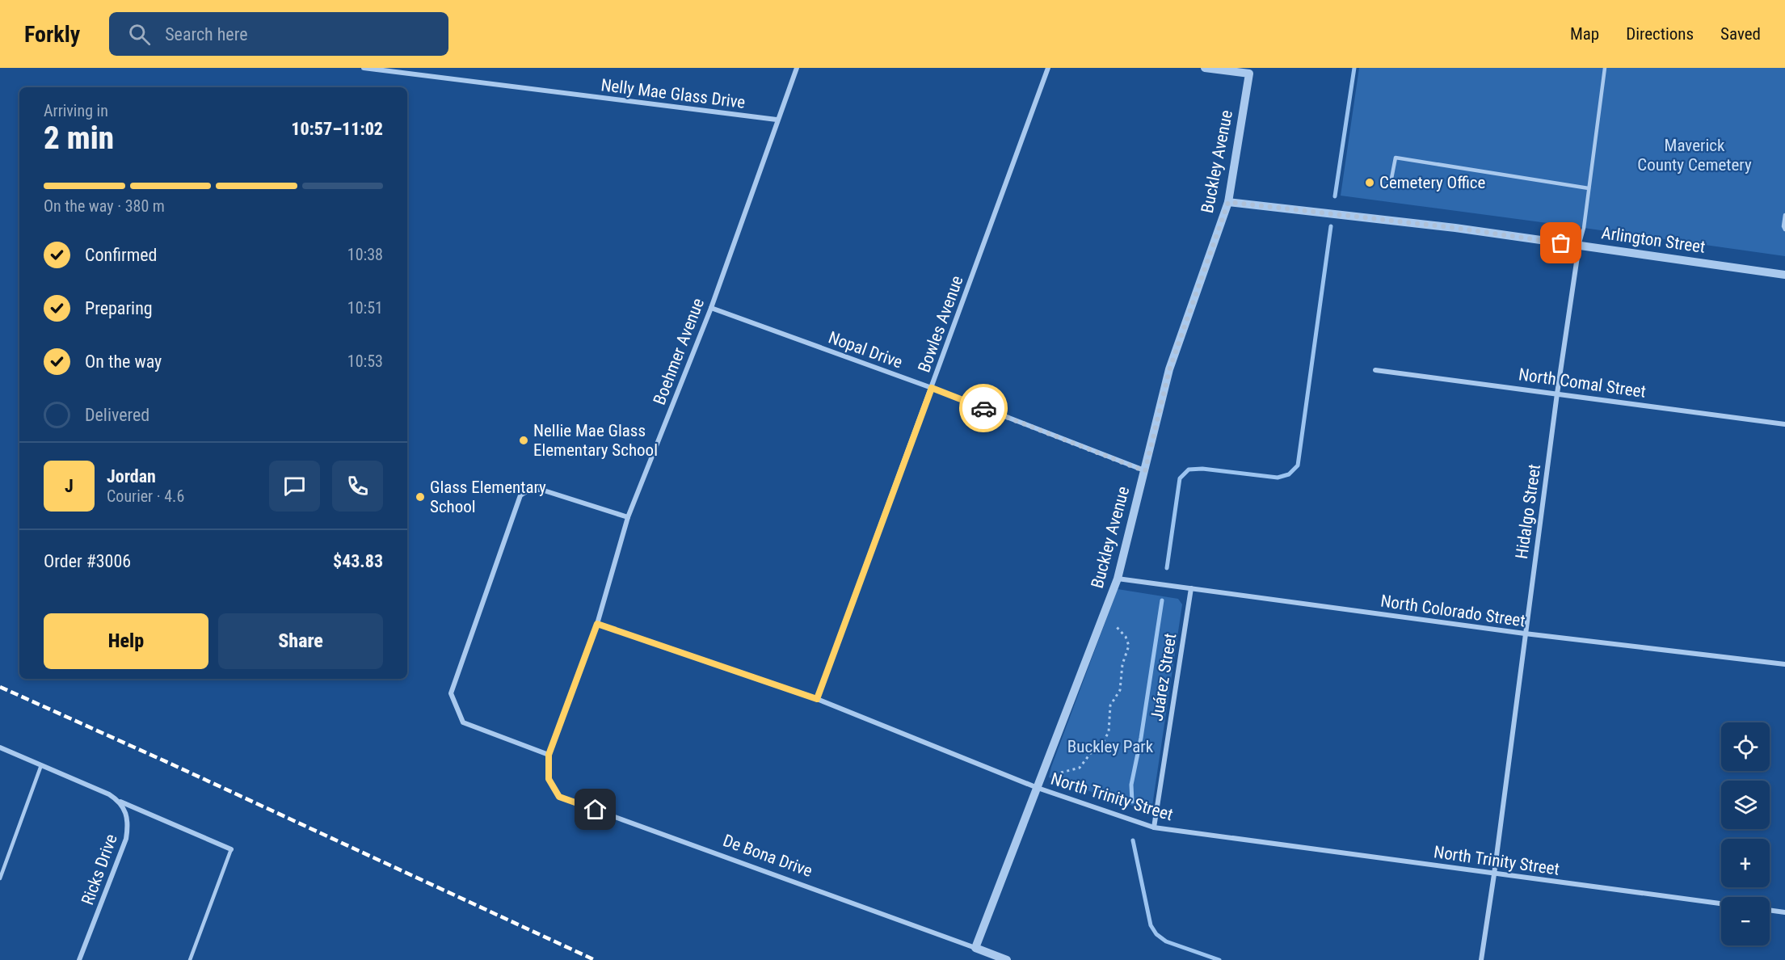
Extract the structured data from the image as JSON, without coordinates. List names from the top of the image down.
{
  "streets": {
    "street": [
      "Nelly Mae Glass Drive",
      "Buckley Avenue",
      "Arlington Street",
      "Bowles Avenue",
      "Nopal Drive",
      "Boehmer Avenue",
      "North Comal Street",
      "Hidalgo Street",
      "North Colorado Street",
      "Juárez Street",
      "North Trinity Street",
      "De Bona Drive",
      "Ricks Drive"
    ]
  },
  "crossings": [
    ["Nelly Mae Glass Drive", "Boehmer Avenue"],
    ["Buckley Avenue", "Arlington Street"],
    ["Buckley Avenue", "Nopal Drive"],
    ["Buckley Avenue", "North Colorado Street"],
    ["Buckley Avenue", "North Trinity Street"],
    ["Buckley Avenue", "De Bona Drive"],
    ["Arlington Street", "Hidalgo Street"],
    ["Bowles Avenue", "Nopal Drive"],
    ["Bowles Avenue", "North Trinity Street"],
    ["Nopal Drive", "Boehmer Avenue"],
    ["Boehmer Avenue", "North Trinity Street"],
    ["Boehmer Avenue", "De Bona Drive"],
    ["North Comal Street", "Hidalgo Street"],
    ["Hidalgo Street", "North Colorado Street"],
    ["Hidalgo Street", "North Trinity Street"],
    ["North Colorado Street", "Juárez Street"],
    ["Juárez Street", "North Trinity Street"]
  ],
  "parks": ["Maverick County Cemetery", "Buckley Park"],
  "places": ["Cemetery Office", "Nellie Mae Glass Elementary School", "Glass Elementary School"],
  "page": {
    "header": "Forkly",
    "search": "Search here",
    "nav": ["Map", "Directions", "Saved"],
    "heading": ["2 min", "Arriving in", "10:57–11:02"],
    "panel": [
      "Jordan",
      "Courier · 4.6",
      "Order #3006",
      "$43.83"
    ],
    "bar": "On the way · 380 m",
    "list": [
      ["Confirmed", "10:38"],
      ["Preparing", "10:51"],
      ["On the way", "10:53"],
      "Delivered"
    ],
    "round": "J",
    "buttons": ["Help", "Share"],
    "map_buttons": ["+", "−"]
  }
}
